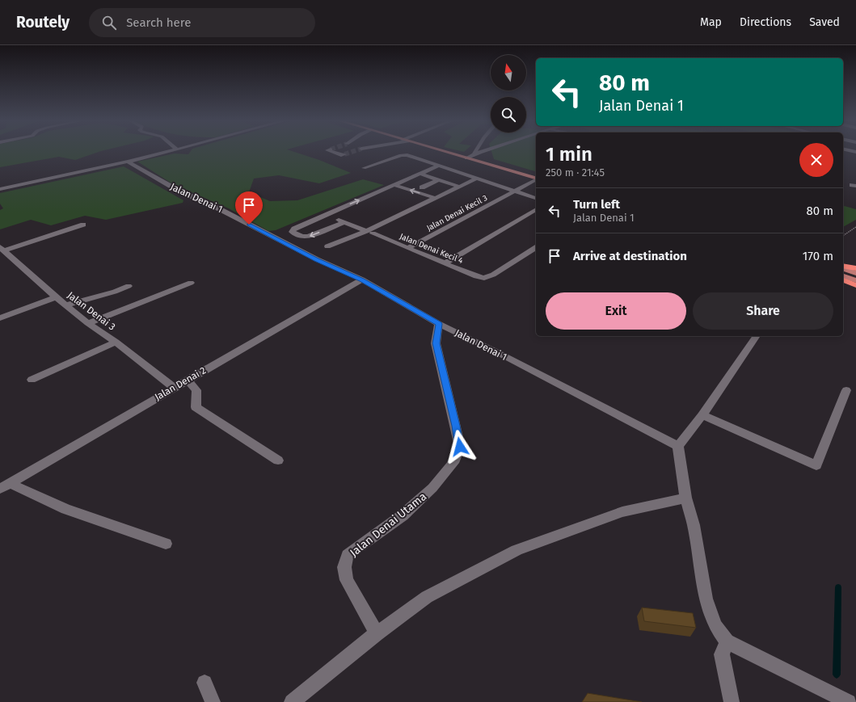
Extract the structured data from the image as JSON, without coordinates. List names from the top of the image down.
{
  "streets": {
    "street": [
      "Jalan Denai 1",
      "Jalan Denai Kecil 3",
      "Jalan Denai Kecil 4",
      "Jalan Denai 3",
      "Jalan Denai 2",
      "Jalan Denai Utama"
    ]
  },
  "crossings": [
    ["Jalan Denai 1", "Jalan Denai 2"],
    ["Jalan Denai 1", "Jalan Denai Utama"],
    ["Jalan Denai Kecil 3", "Jalan Denai Kecil 4"],
    ["Jalan Denai 3", "Jalan Denai 2"]
  ],
  "north": "top",
  "page": {
    "header": "Routely",
    "search": "Search here",
    "nav": ["Map", "Directions", "Saved"],
    "turn": ["80 m", "Jalan Denai 1"],
    "heading": ["1 min", "250 m · 21:45"],
    "list": [
      {
        "name": "Turn left",
        "note": "Jalan Denai 1",
        "value": "80 m"
      },
      {
        "name": "Arrive at destination",
        "value": "170 m"
      }
    ],
    "buttons": ["Exit", "Share"]
  }
}
